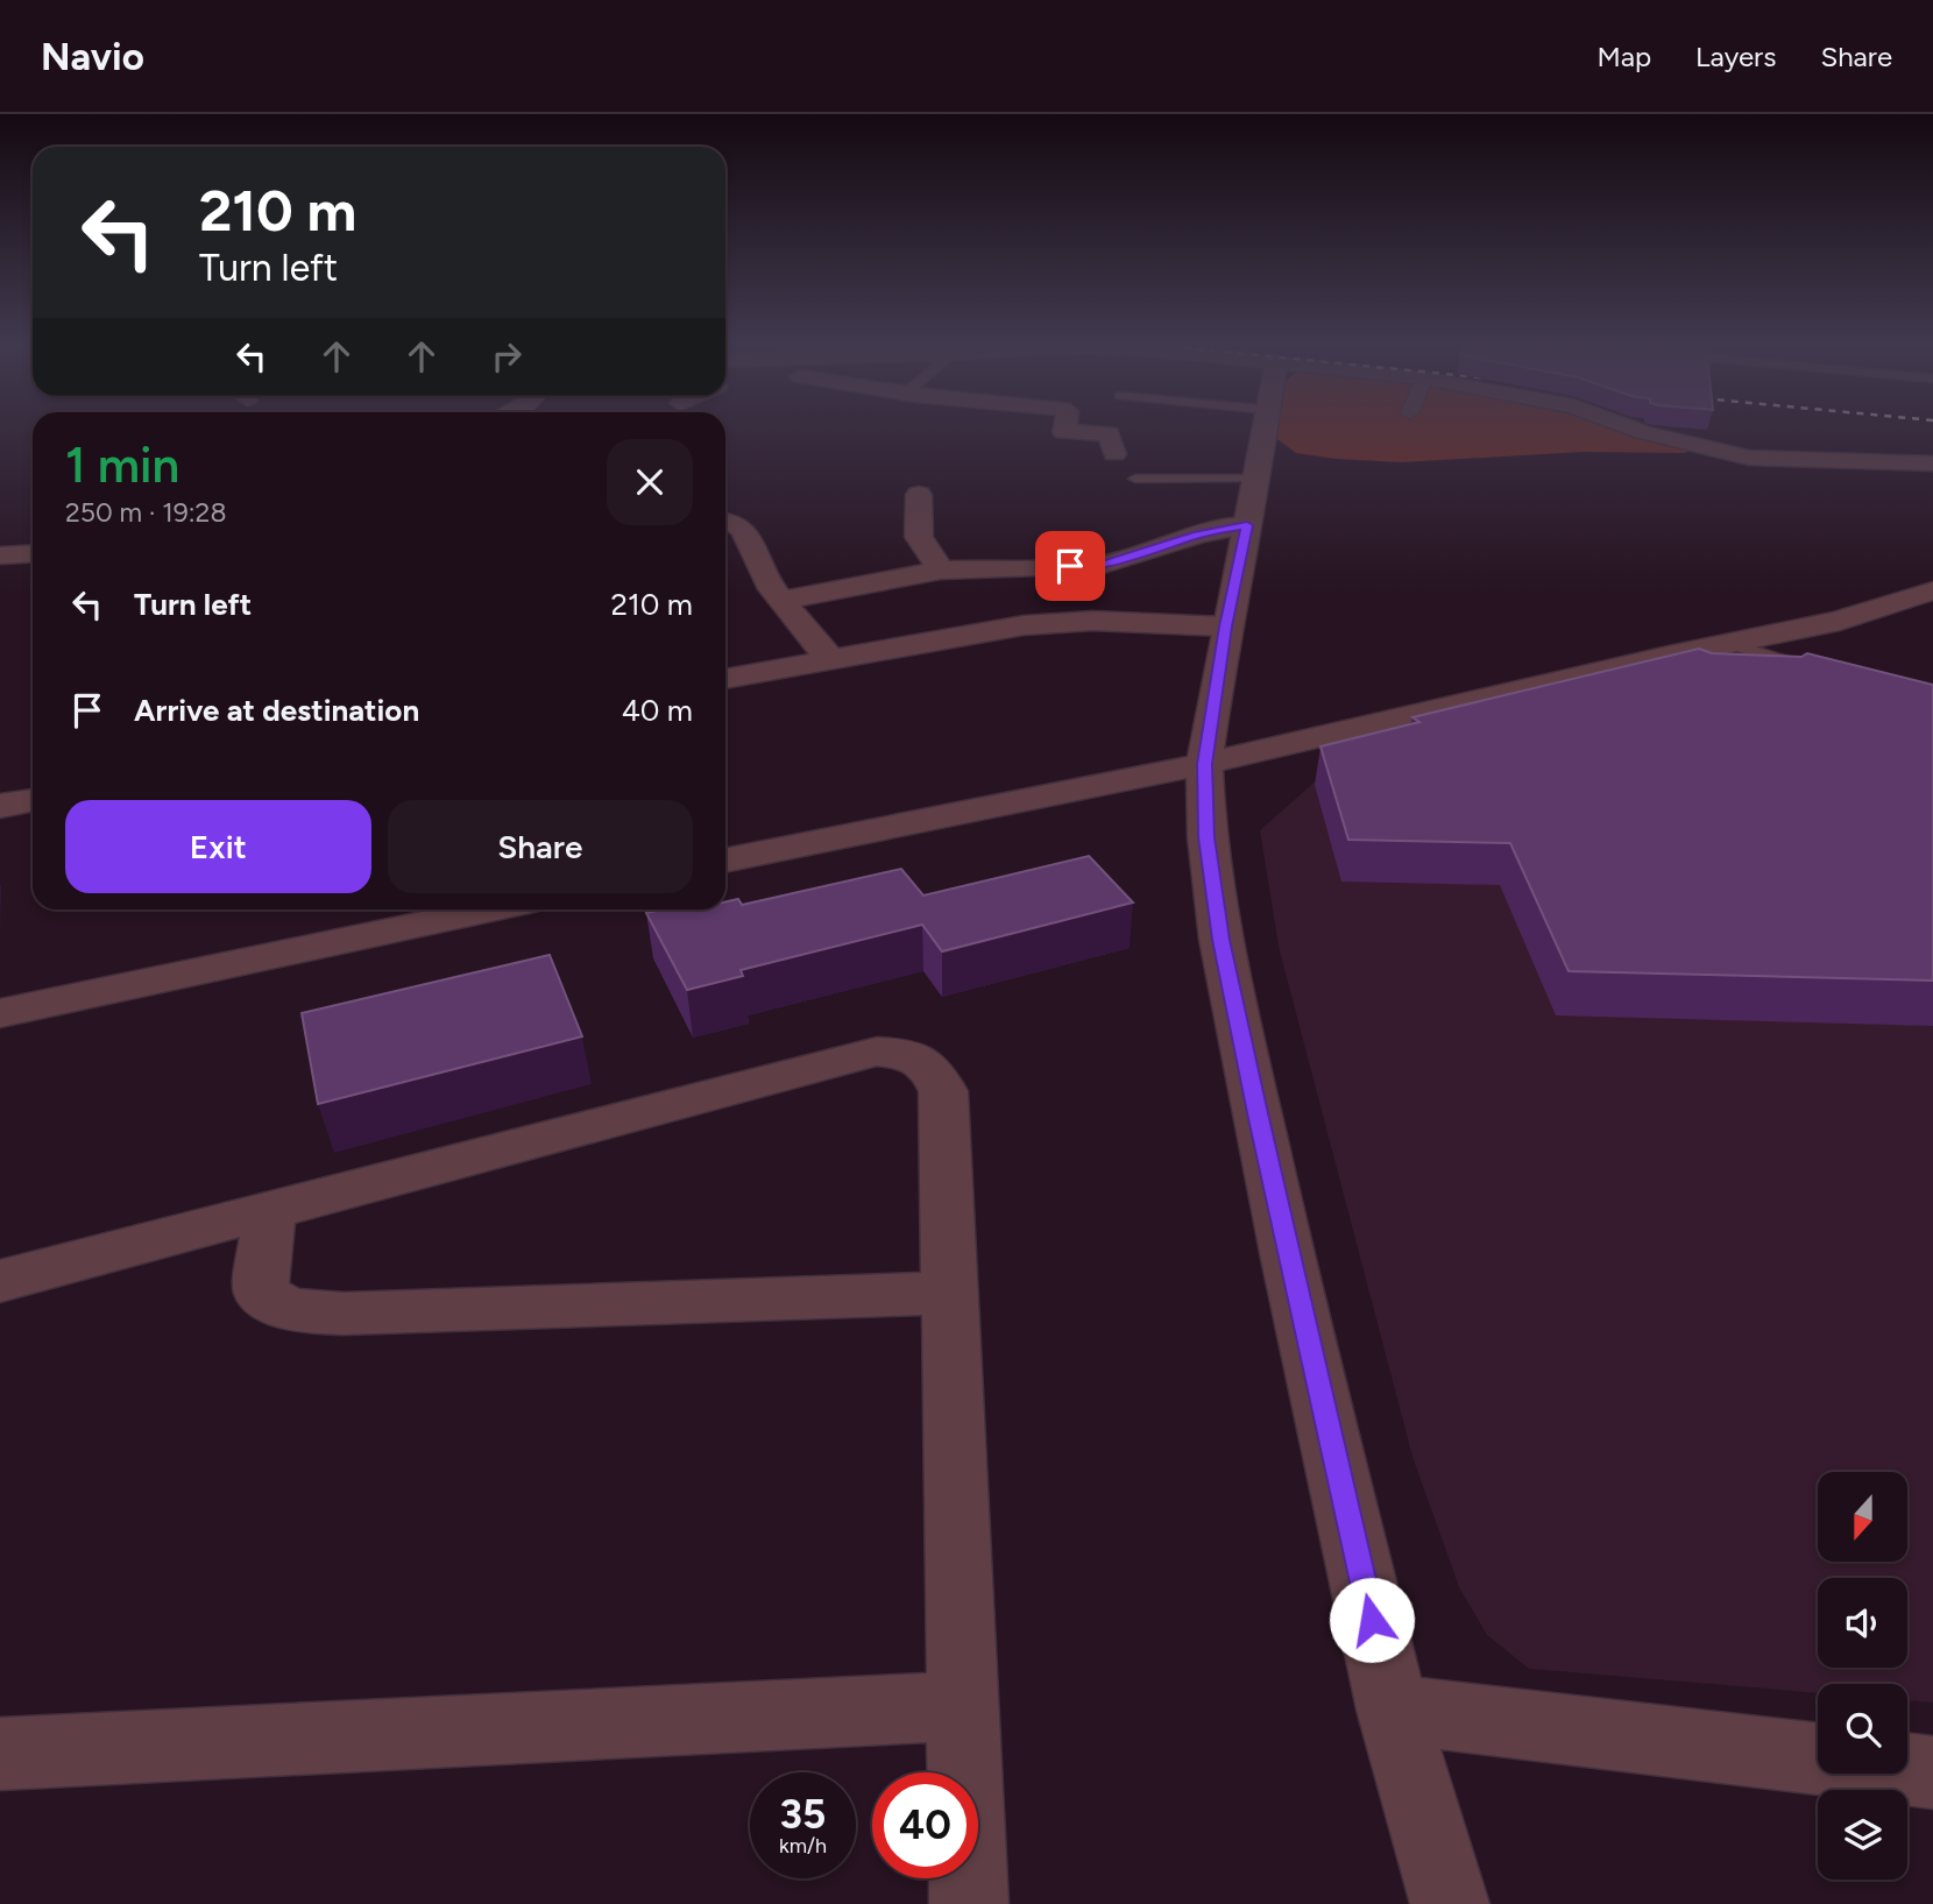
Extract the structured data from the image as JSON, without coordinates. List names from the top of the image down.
{
  "north": "bottom",
  "page": {
    "header": "Navio",
    "nav": ["Map", "Layers", "Share"],
    "turn": ["210 m", "Turn left"],
    "heading": ["1 min", "250 m · 19:28"],
    "list": [
      {
        "name": "Turn left",
        "value": "210 m"
      },
      {
        "name": "Arrive at destination",
        "value": "40 m"
      }
    ],
    "buttons": ["Exit", "Share"],
    "speed": "35 km/h",
    "limit": "40"
  }
}
